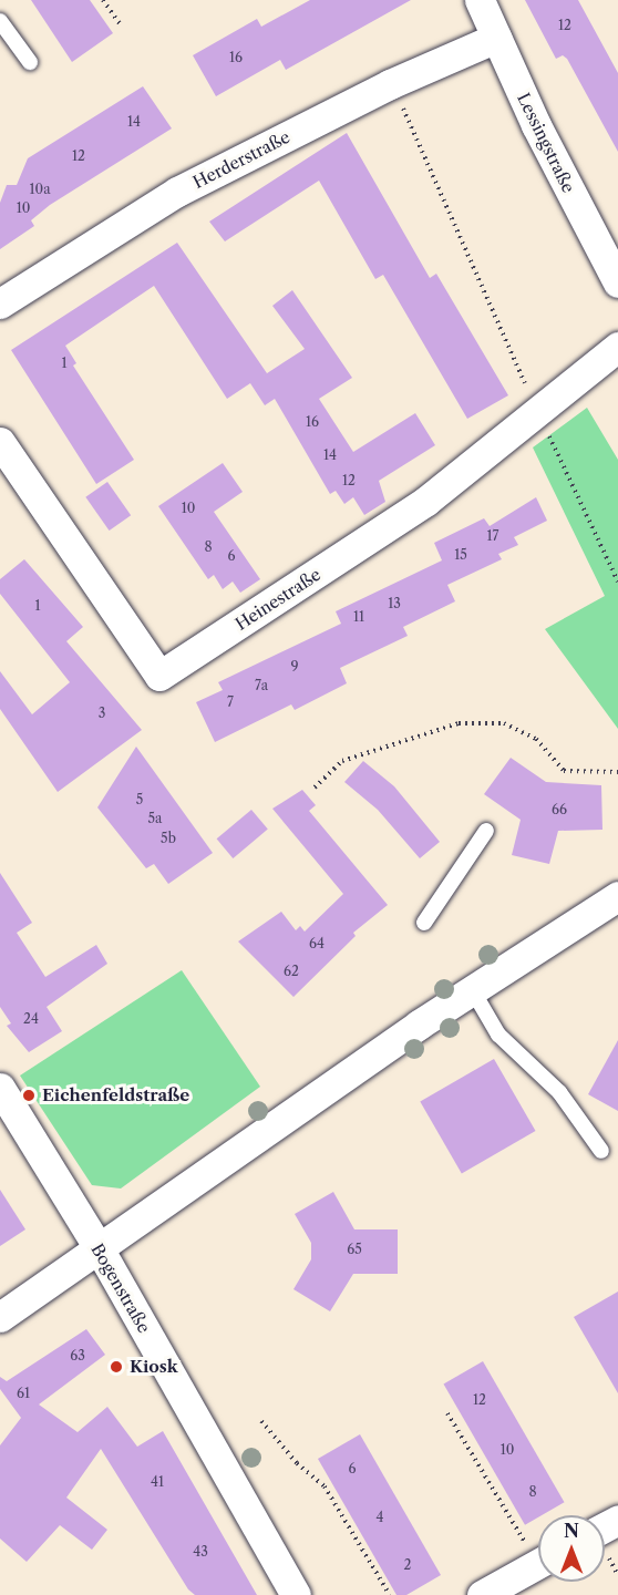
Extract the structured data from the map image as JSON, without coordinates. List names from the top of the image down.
{
  "streets": {
    "street": [
      "Lessingstraße",
      "Herderstraße",
      "Heinestraße",
      "Bogenstraße"
    ]
  },
  "crossings": [
    ["Lessingstraße", "Herderstraße"]
  ],
  "places": ["Eichenfeldstraße", "Kiosk"],
  "house_numbers": [
    "12",
    "16",
    "14",
    "12",
    "10a",
    "10",
    "1",
    "16",
    "14",
    "12",
    "10",
    "17",
    "8",
    "15",
    "6",
    "13",
    "1",
    "11",
    "9",
    "7a",
    "7",
    "3",
    "5",
    "66",
    "5a",
    "5b",
    "64",
    "62",
    "24",
    "65",
    "63",
    "61",
    "12",
    "10",
    "6",
    "41",
    "8",
    "4",
    "43",
    "2"
  ],
  "north": "top"
}
